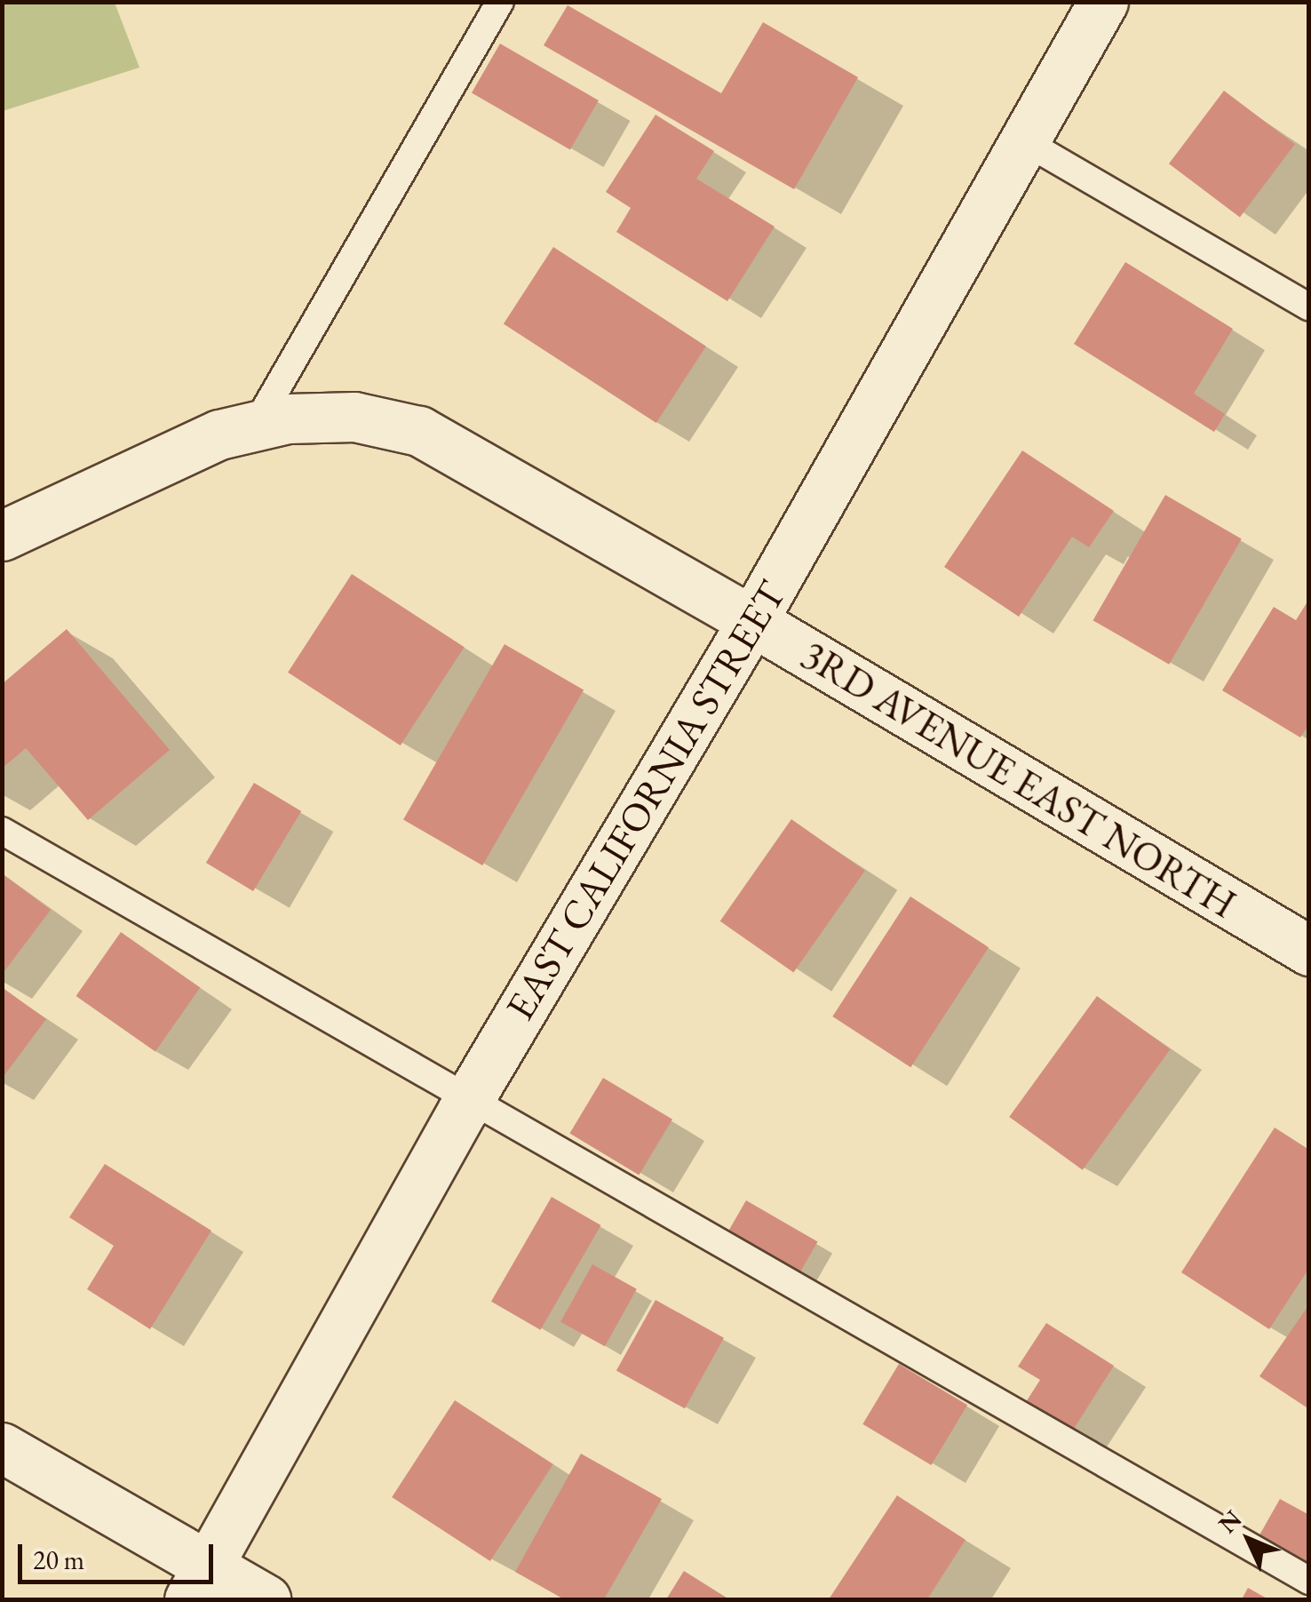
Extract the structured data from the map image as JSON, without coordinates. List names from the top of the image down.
{
  "streets": {
    "street": ["3RD AVENUE EAST NORTH", "EAST CALIFORNIA STREET"]
  },
  "crossings": [
    ["3RD AVENUE EAST NORTH", "EAST CALIFORNIA STREET"]
  ],
  "scale_bar": "20 m",
  "north": "top left"
}
